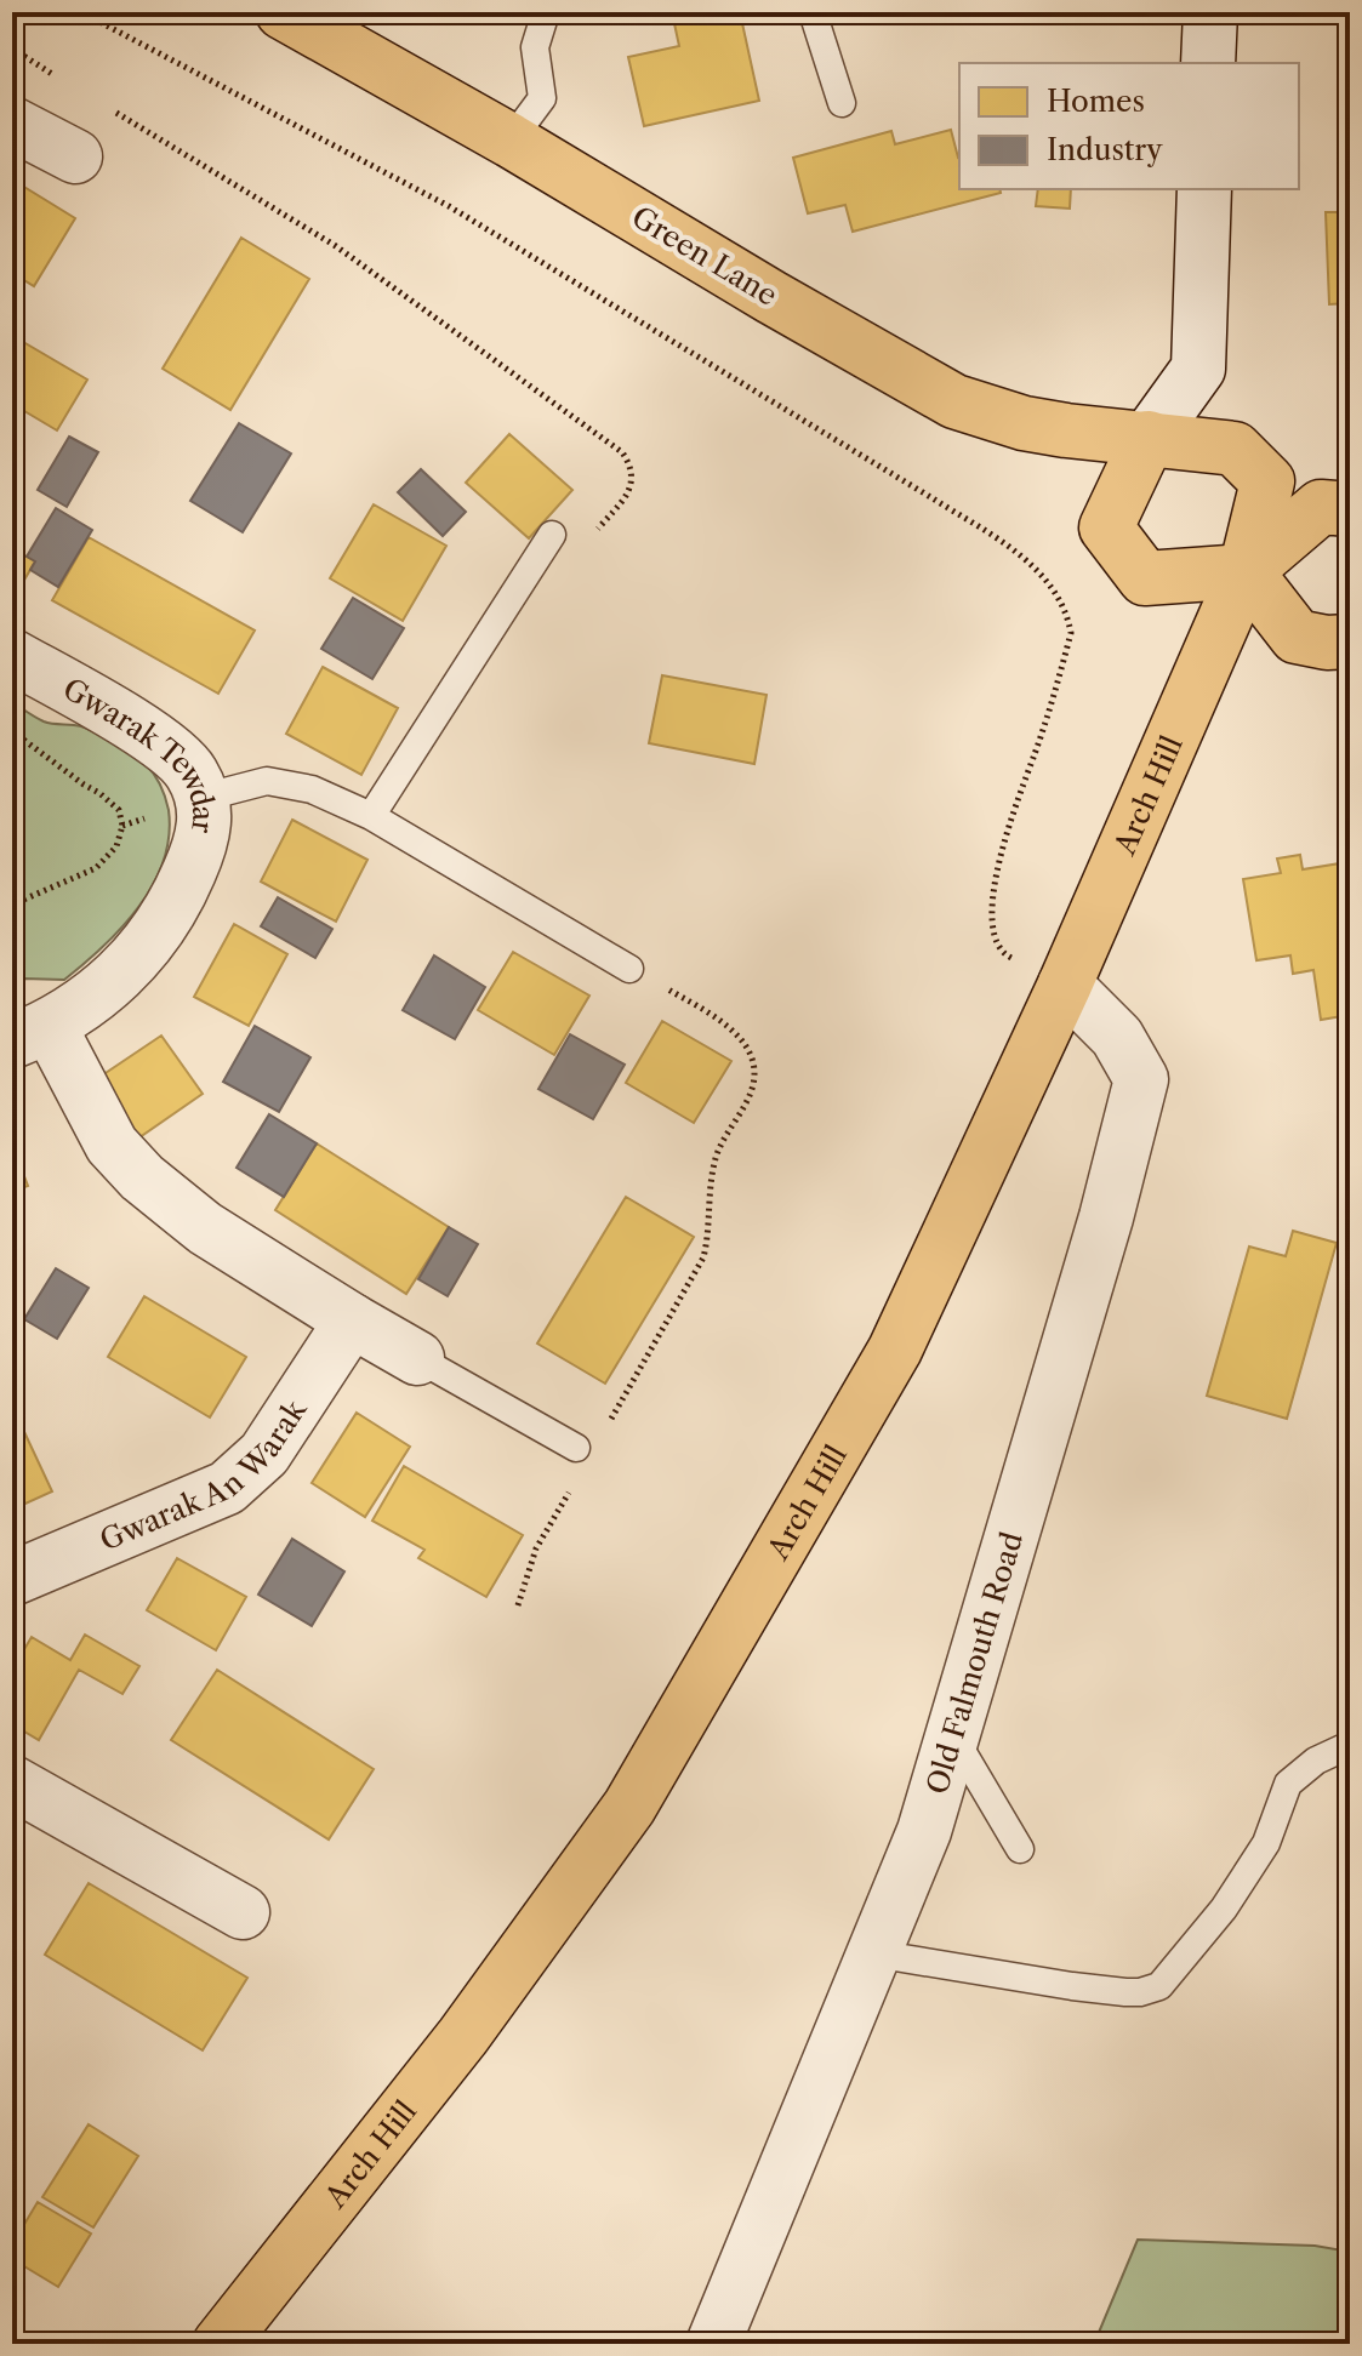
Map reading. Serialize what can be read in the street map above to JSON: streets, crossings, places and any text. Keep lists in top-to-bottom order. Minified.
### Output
{"streets":{"highway":["Green Lane","Arch Hill"],"street":["Gwarak Tewdar","Gwarak An Warak","Old Falmouth Road"]},"crossings":[["Green Lane","Arch Hill"],["Arch Hill","Old Falmouth Road"]],"legend":["Homes","Industry"]}
